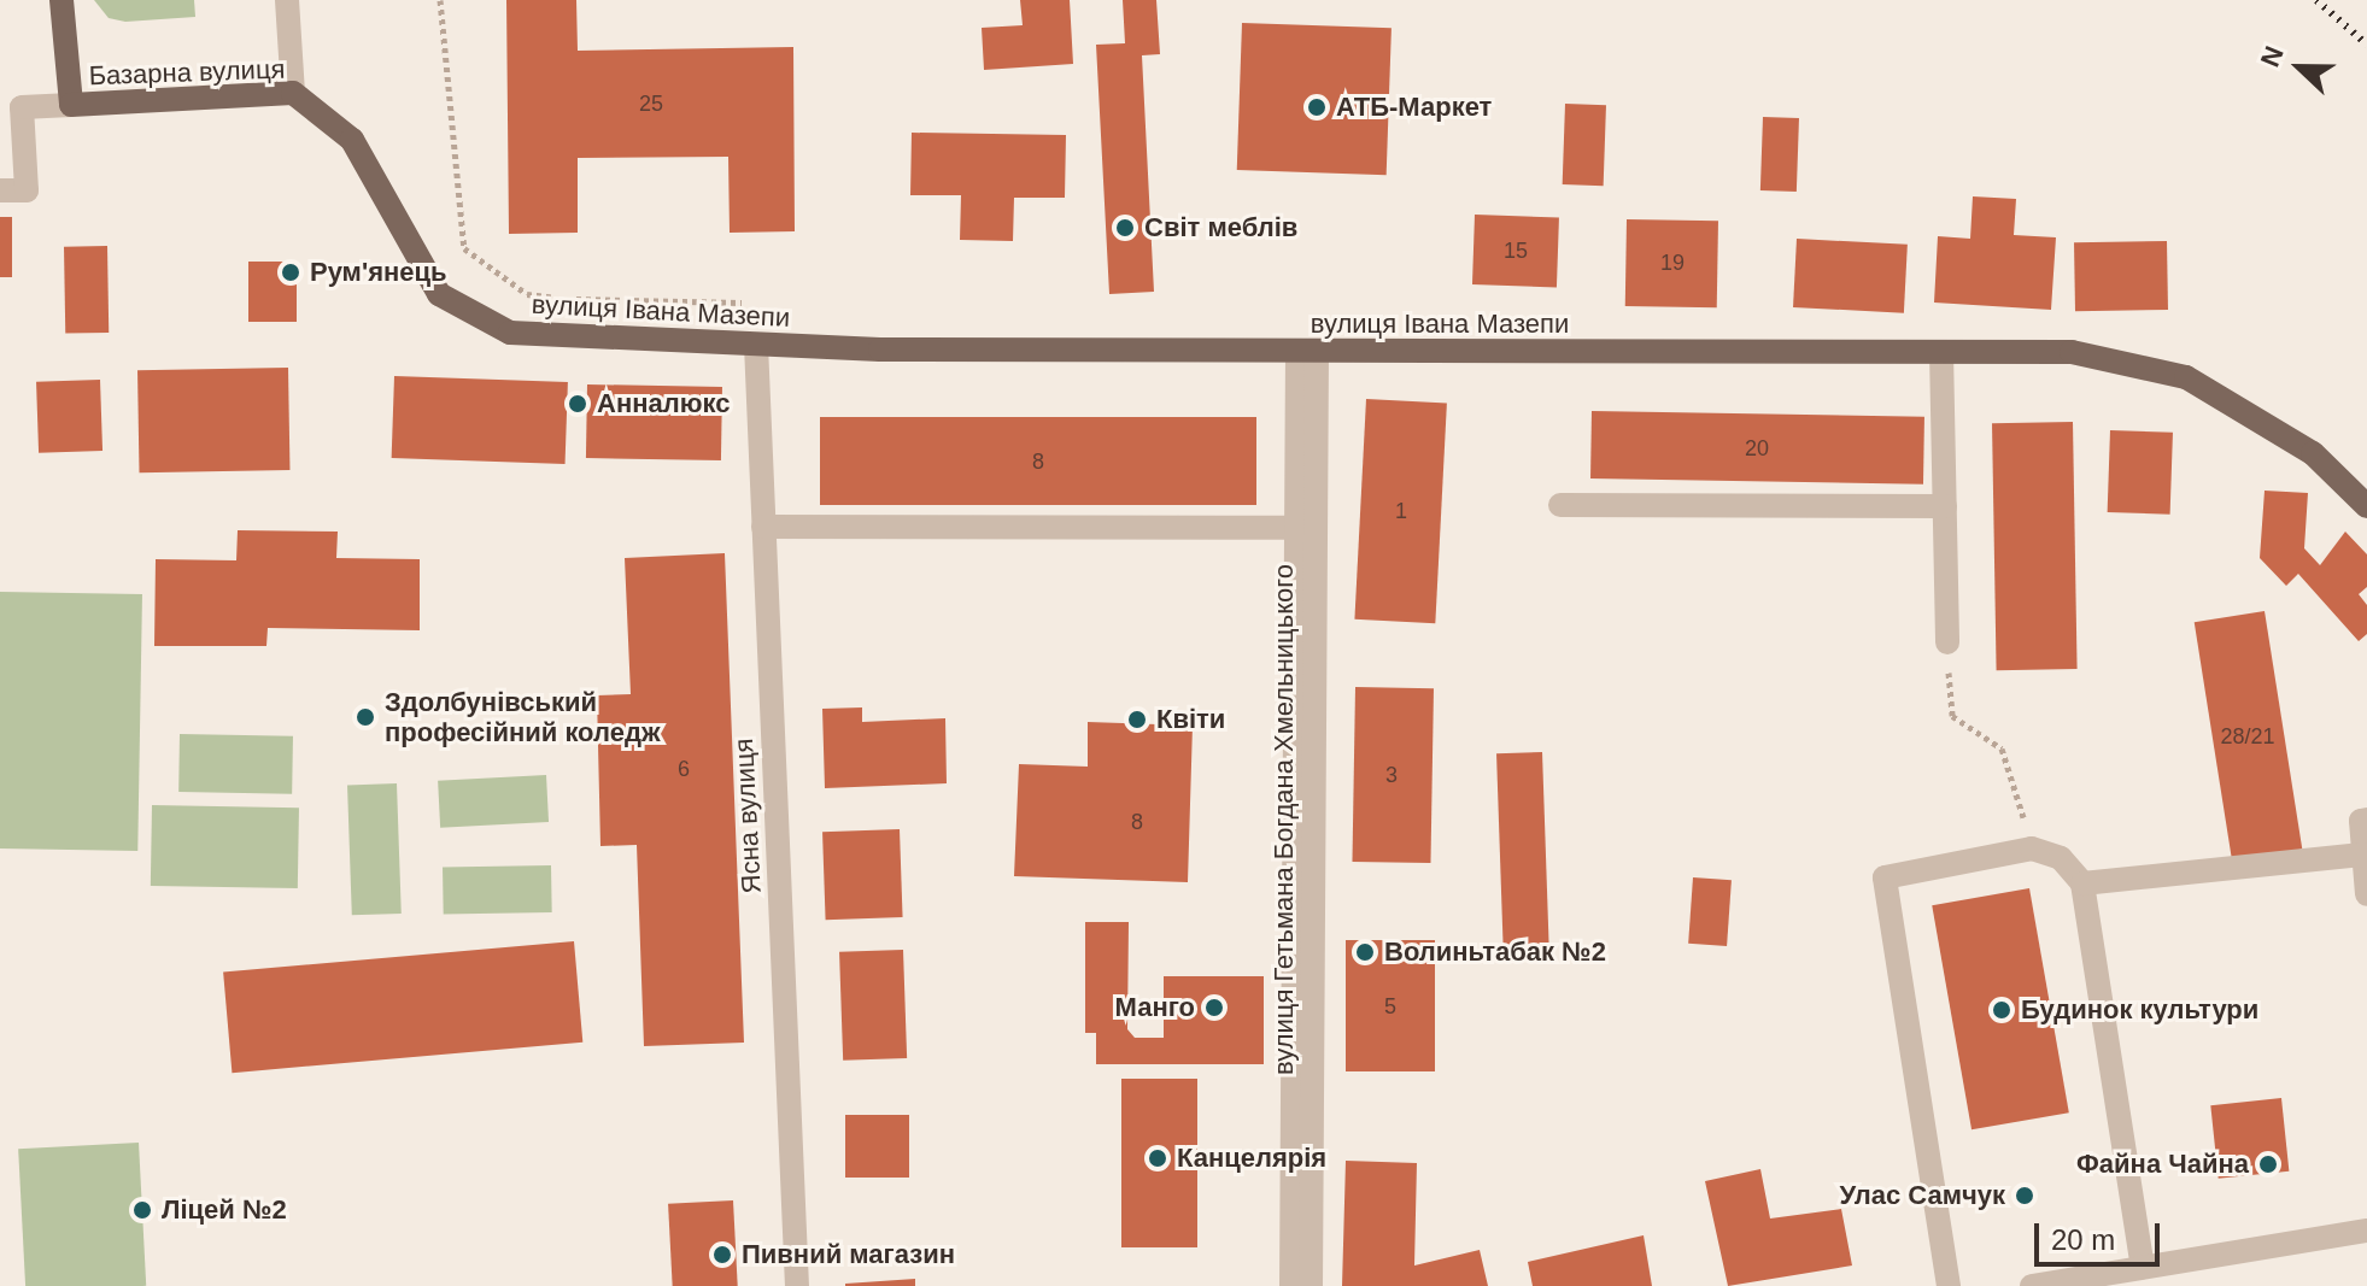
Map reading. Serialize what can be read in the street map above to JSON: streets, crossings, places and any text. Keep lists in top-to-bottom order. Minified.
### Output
{"streets":{"main road":["Базарна вулиця","вулиця Івана Мазепи"],"street":["Ясна вулиця","вулиця Гетьмана Богдана Хмельницького"]},"crossings":[["Базарна вулиця","вулиця Івана Мазепи"],["вулиця Івана Мазепи","Ясна вулиця"],["вулиця Івана Мазепи","вулиця Гетьмана Богдана Хмельницького"]],"places":["АТБ-Маркет","Світ меблів","Рум'янець","Анналюкс","Здолбунівський професійний коледж","Квіти","Волиньтабак №2","Манго","Будинок культури","Канцелярiя","Файна Чайна","Улас Самчук","Ліцей №2","Пивний магазин"],"house_numbers":["25","15","19","20","8","1","28/21","6","3","8","5"],"scale_bar":"20 m","north":"left"}
